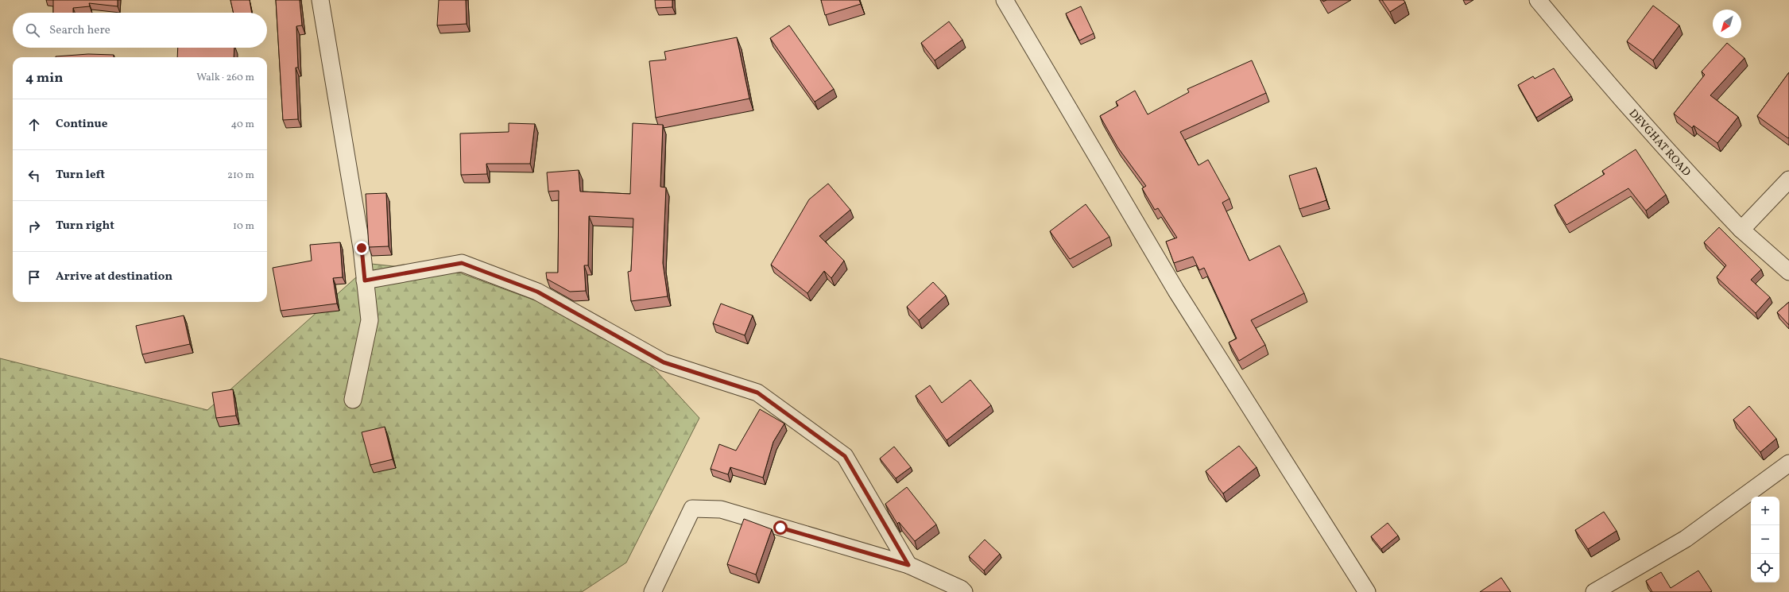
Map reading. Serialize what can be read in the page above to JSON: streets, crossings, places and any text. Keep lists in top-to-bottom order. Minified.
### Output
{"streets":{"street":["DEVGHAT ROAD"]},"north":"bottom left","page":{"search":"Search here","heading":["4 min","Walk · 260 m"],"list":[["Continue","40 m"],["Turn left","210 m"],["Turn right","10 m"],"Arrive at destination"],"map_buttons":["+","−"]}}
